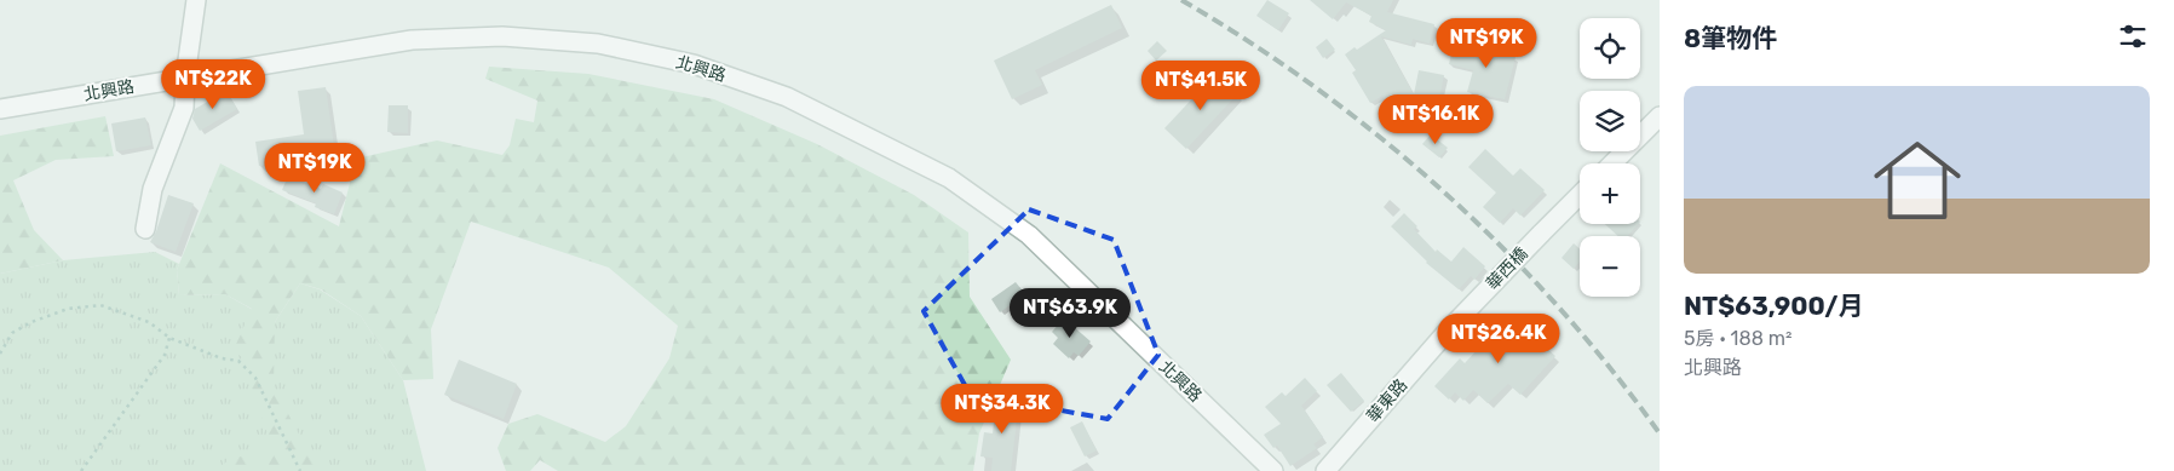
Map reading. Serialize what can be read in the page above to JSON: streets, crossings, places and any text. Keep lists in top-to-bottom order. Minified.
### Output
{"streets":{"street":["北興路","華西橋","華東路"]},"crossings":[["華西橋","華東路"]],"page":{"heading":"8筆物件","map_buttons":["+","−"],"price":["NT$19K","NT$22K","NT$41.5K","NT$16.1K","NT$19K","NT$63.9K","NT$26.4K","NT$34.3K"],"list":[{"name":"NT$63,900/月","note":"5房 · 188 m² · 北興路"}]}}
